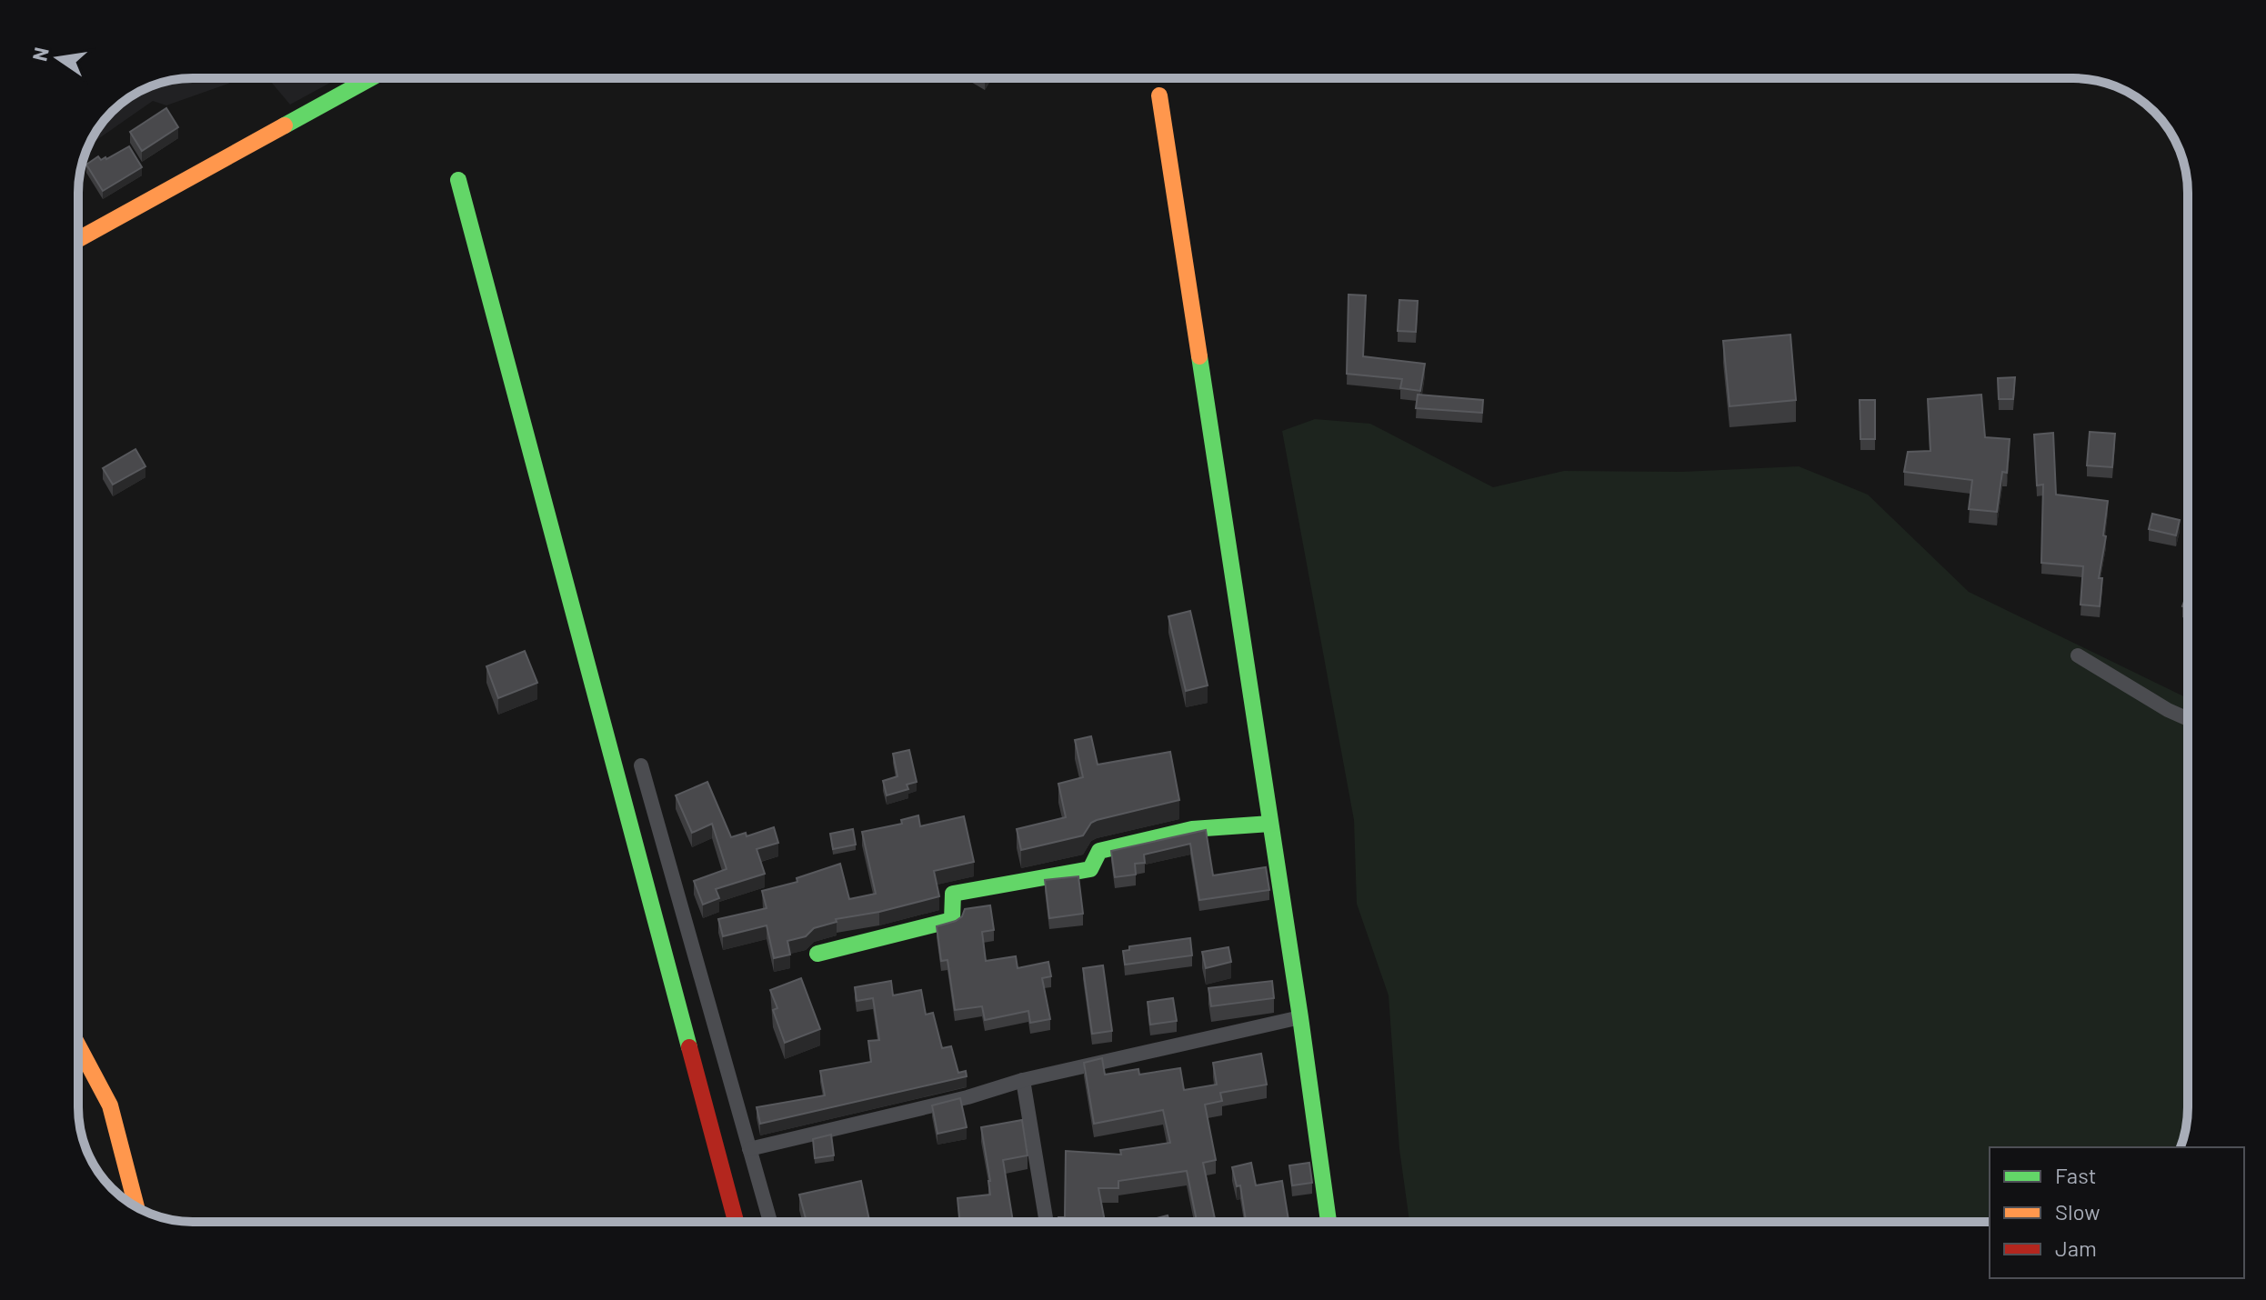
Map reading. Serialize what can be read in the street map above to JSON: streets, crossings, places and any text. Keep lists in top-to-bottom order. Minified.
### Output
{"legend":["Fast","Slow","Jam"],"north":"left"}
